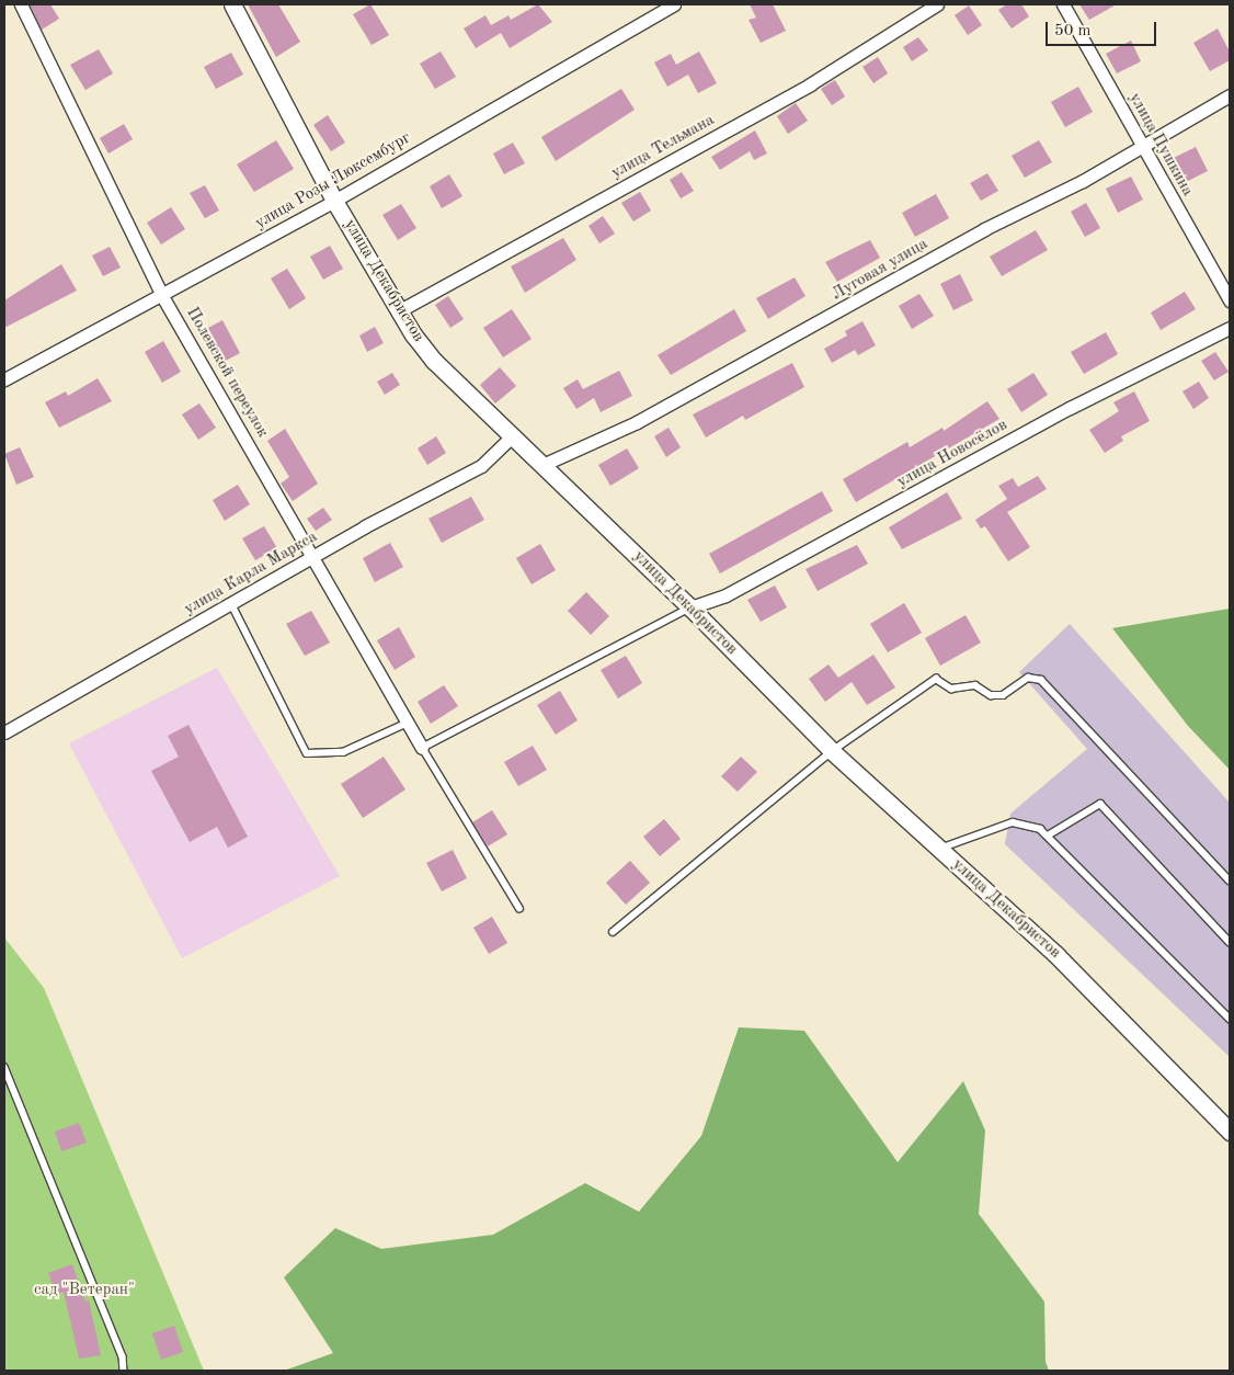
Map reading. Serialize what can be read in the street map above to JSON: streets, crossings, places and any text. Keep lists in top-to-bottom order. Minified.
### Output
{"streets":{"street":["улица Пушкина","улица Тельмана","улица Розы Люксембург","Луговая улица","улица Декабристов","Полевской переулок","улица Новосёлов","улица Карла Маркса"]},"crossings":[["улица Пушкина","Луговая улица"],["улица Тельмана","улица Декабристов"],["улица Розы Люксембург","улица Декабристов"],["улица Розы Люксембург","Полевской переулок"],["Луговая улица","улица Декабристов"],["улица Декабристов","улица Новосёлов"],["улица Декабристов","улица Карла Маркса"],["Полевской переулок","улица Карла Маркса"]],"parks":["сад \"Ветеран\""],"scale_bar":"50 m"}
